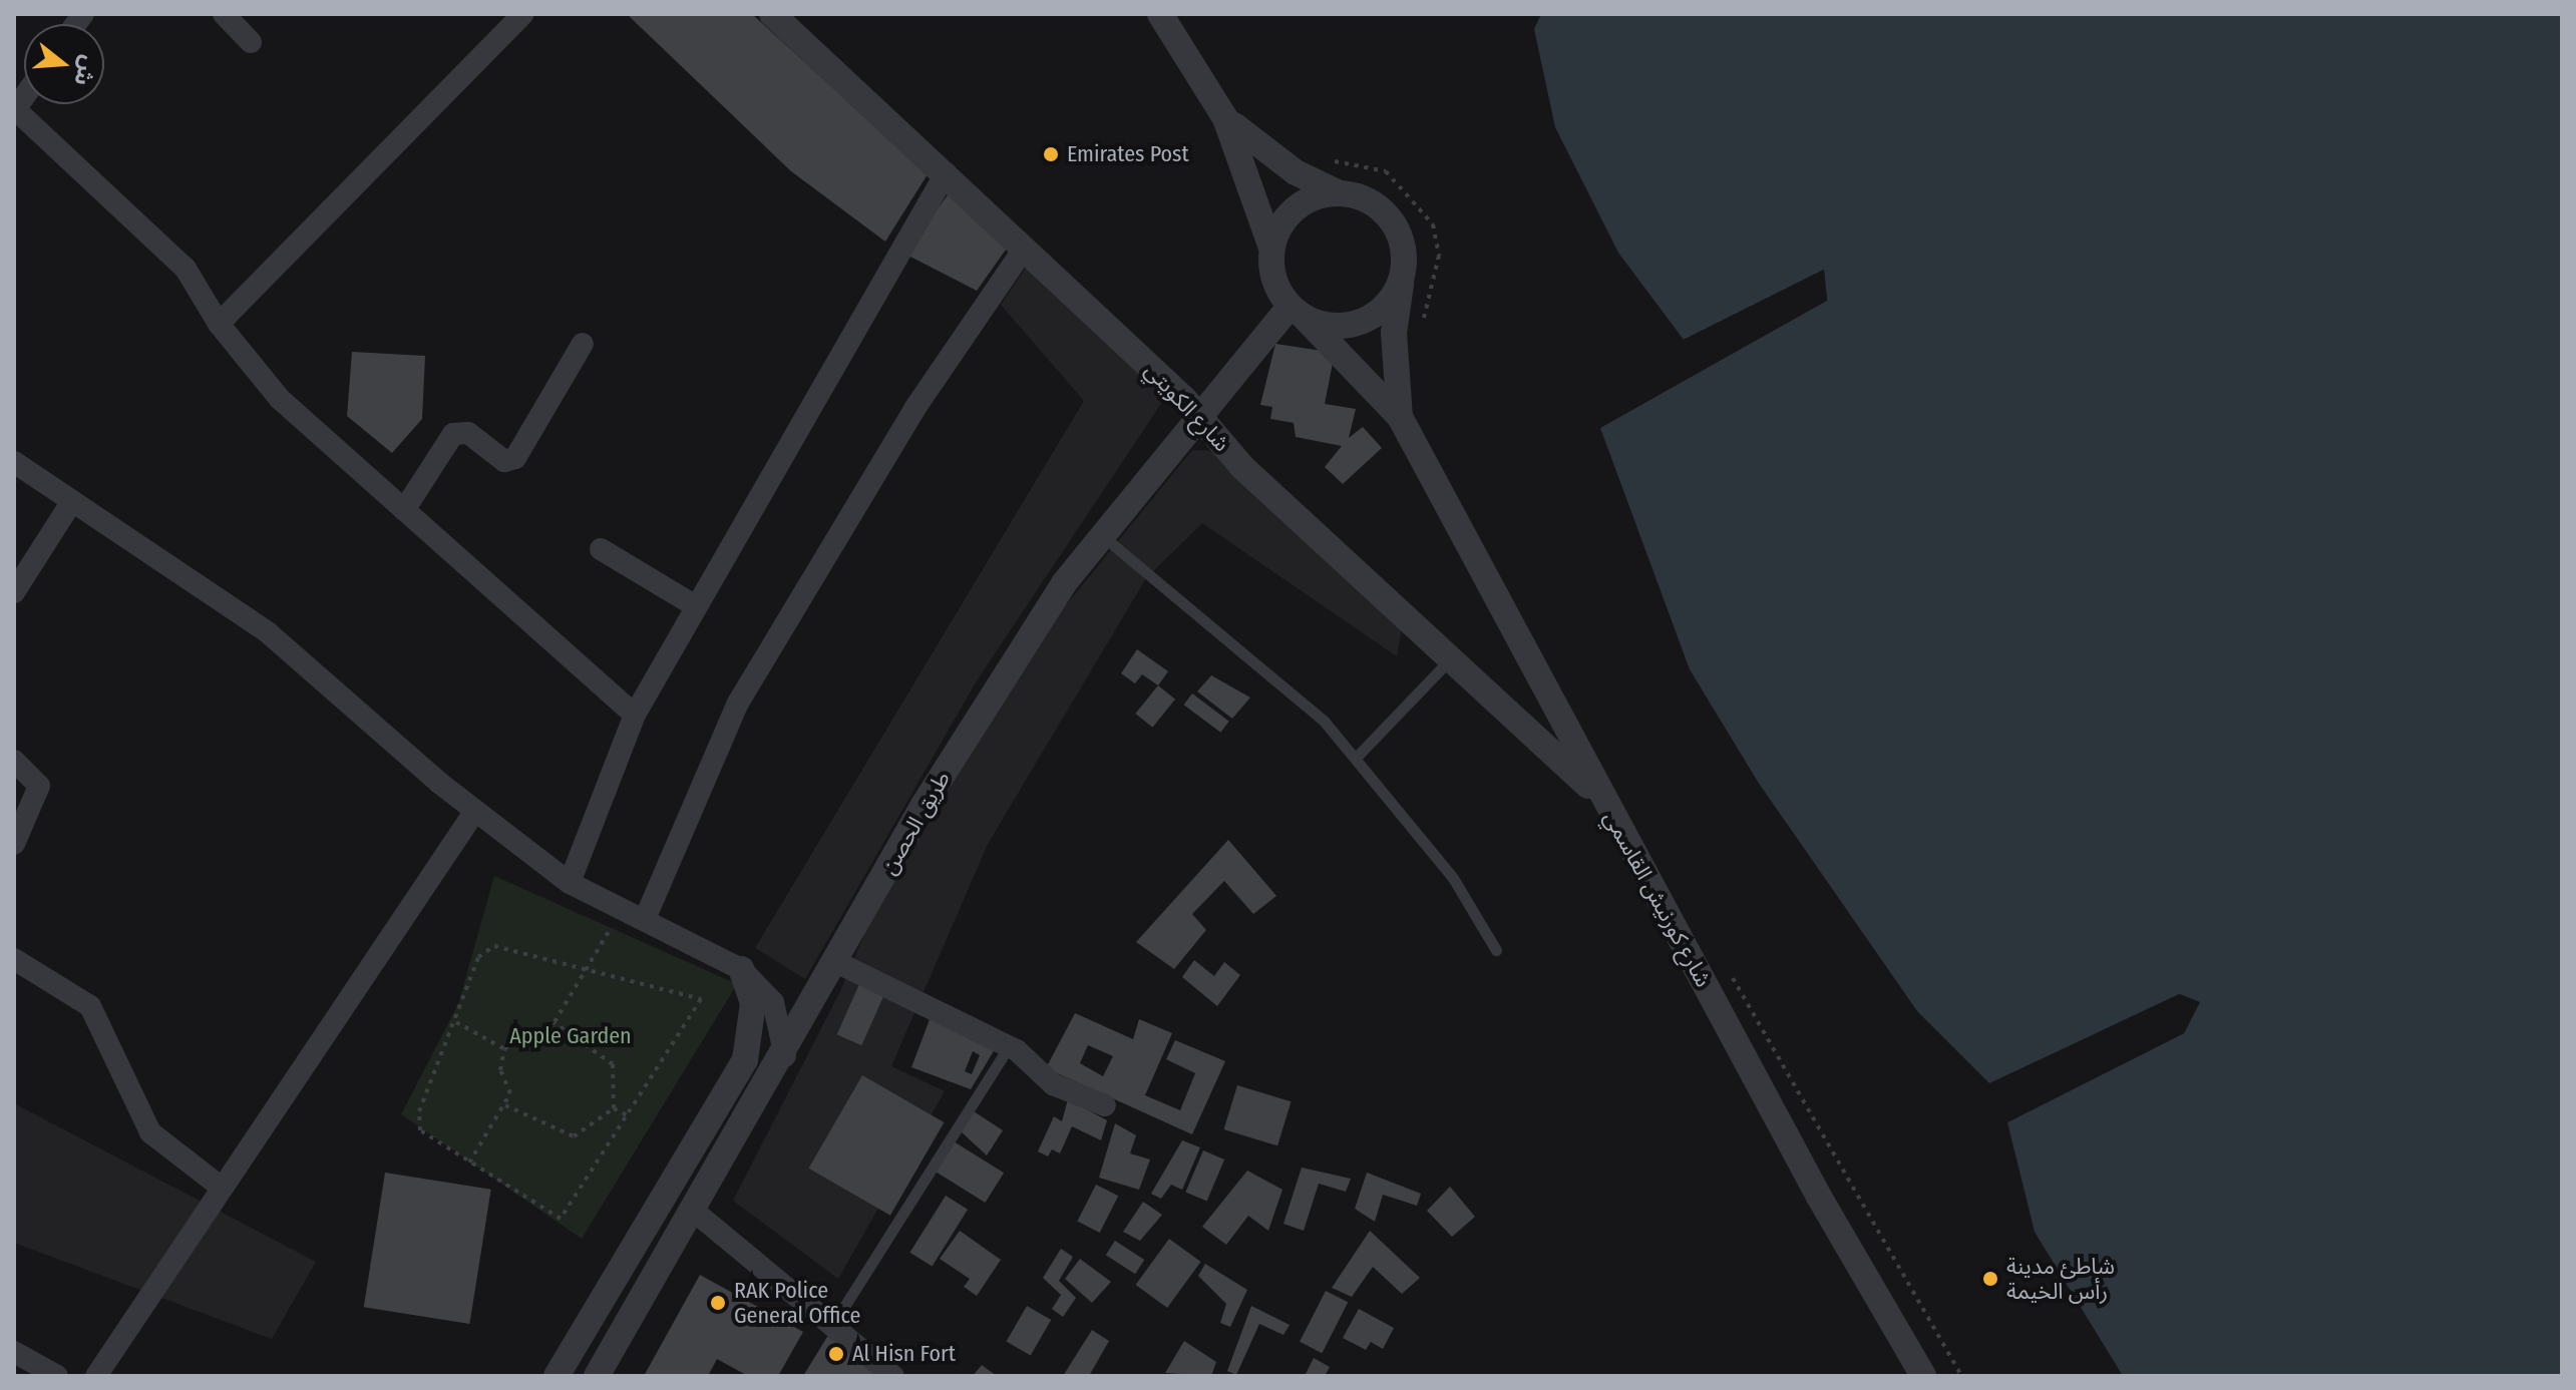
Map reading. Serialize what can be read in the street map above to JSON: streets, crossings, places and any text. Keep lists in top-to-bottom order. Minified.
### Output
{"streets":{"street":["شارع الكويتي","طريق الحصن","شارع كورنيش القاسمي"]},"crossings":[["شارع الكويتي","طريق الحصن"],["شارع الكويتي","شارع كورنيش القاسمي"],["طريق الحصن","شارع كورنيش القاسمي"]],"parks":["Apple Garden"],"places":["Emirates Post","شاطئ مدينة رأس الخيمة","RAK Police General Office","Al Hisn Fort"],"north":"right"}
